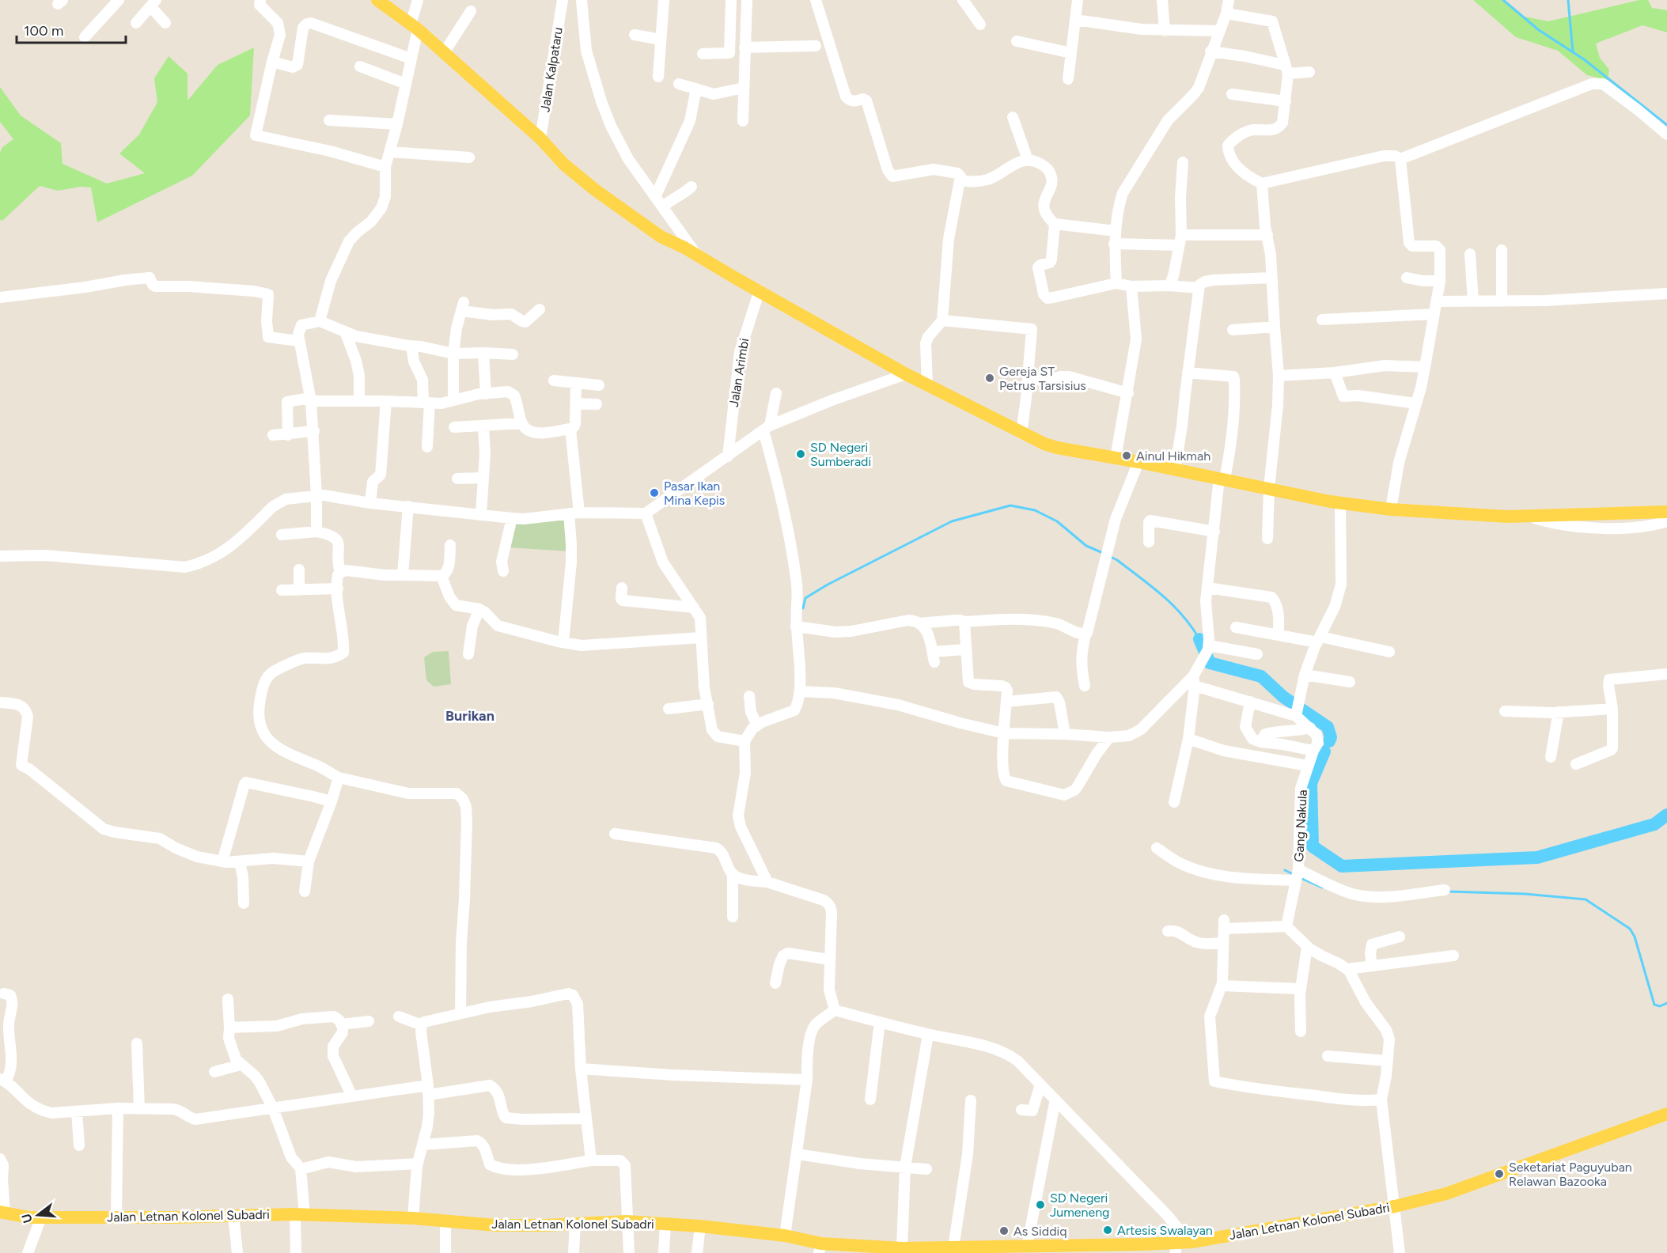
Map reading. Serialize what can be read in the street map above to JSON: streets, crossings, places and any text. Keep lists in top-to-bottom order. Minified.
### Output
{"streets":{"main road":["Jalan Letnan Kolonel Subadri"],"street":["Jalan Kalpataru","Jalan Arimbi","Gang Nakula"]},"districts":["Burikan"],"places":["Gereja ST Petrus Tarsisius","SD Negeri Sumberadi","Ainul Hikmah","Pasar Ikan Mina Kepis","Seketariat Paguyuban Relawan Bazooka","SD Negeri Jumeneng","Artesis Swalayan","As Siddiq"],"scale_bar":"100 m","north":"left"}
